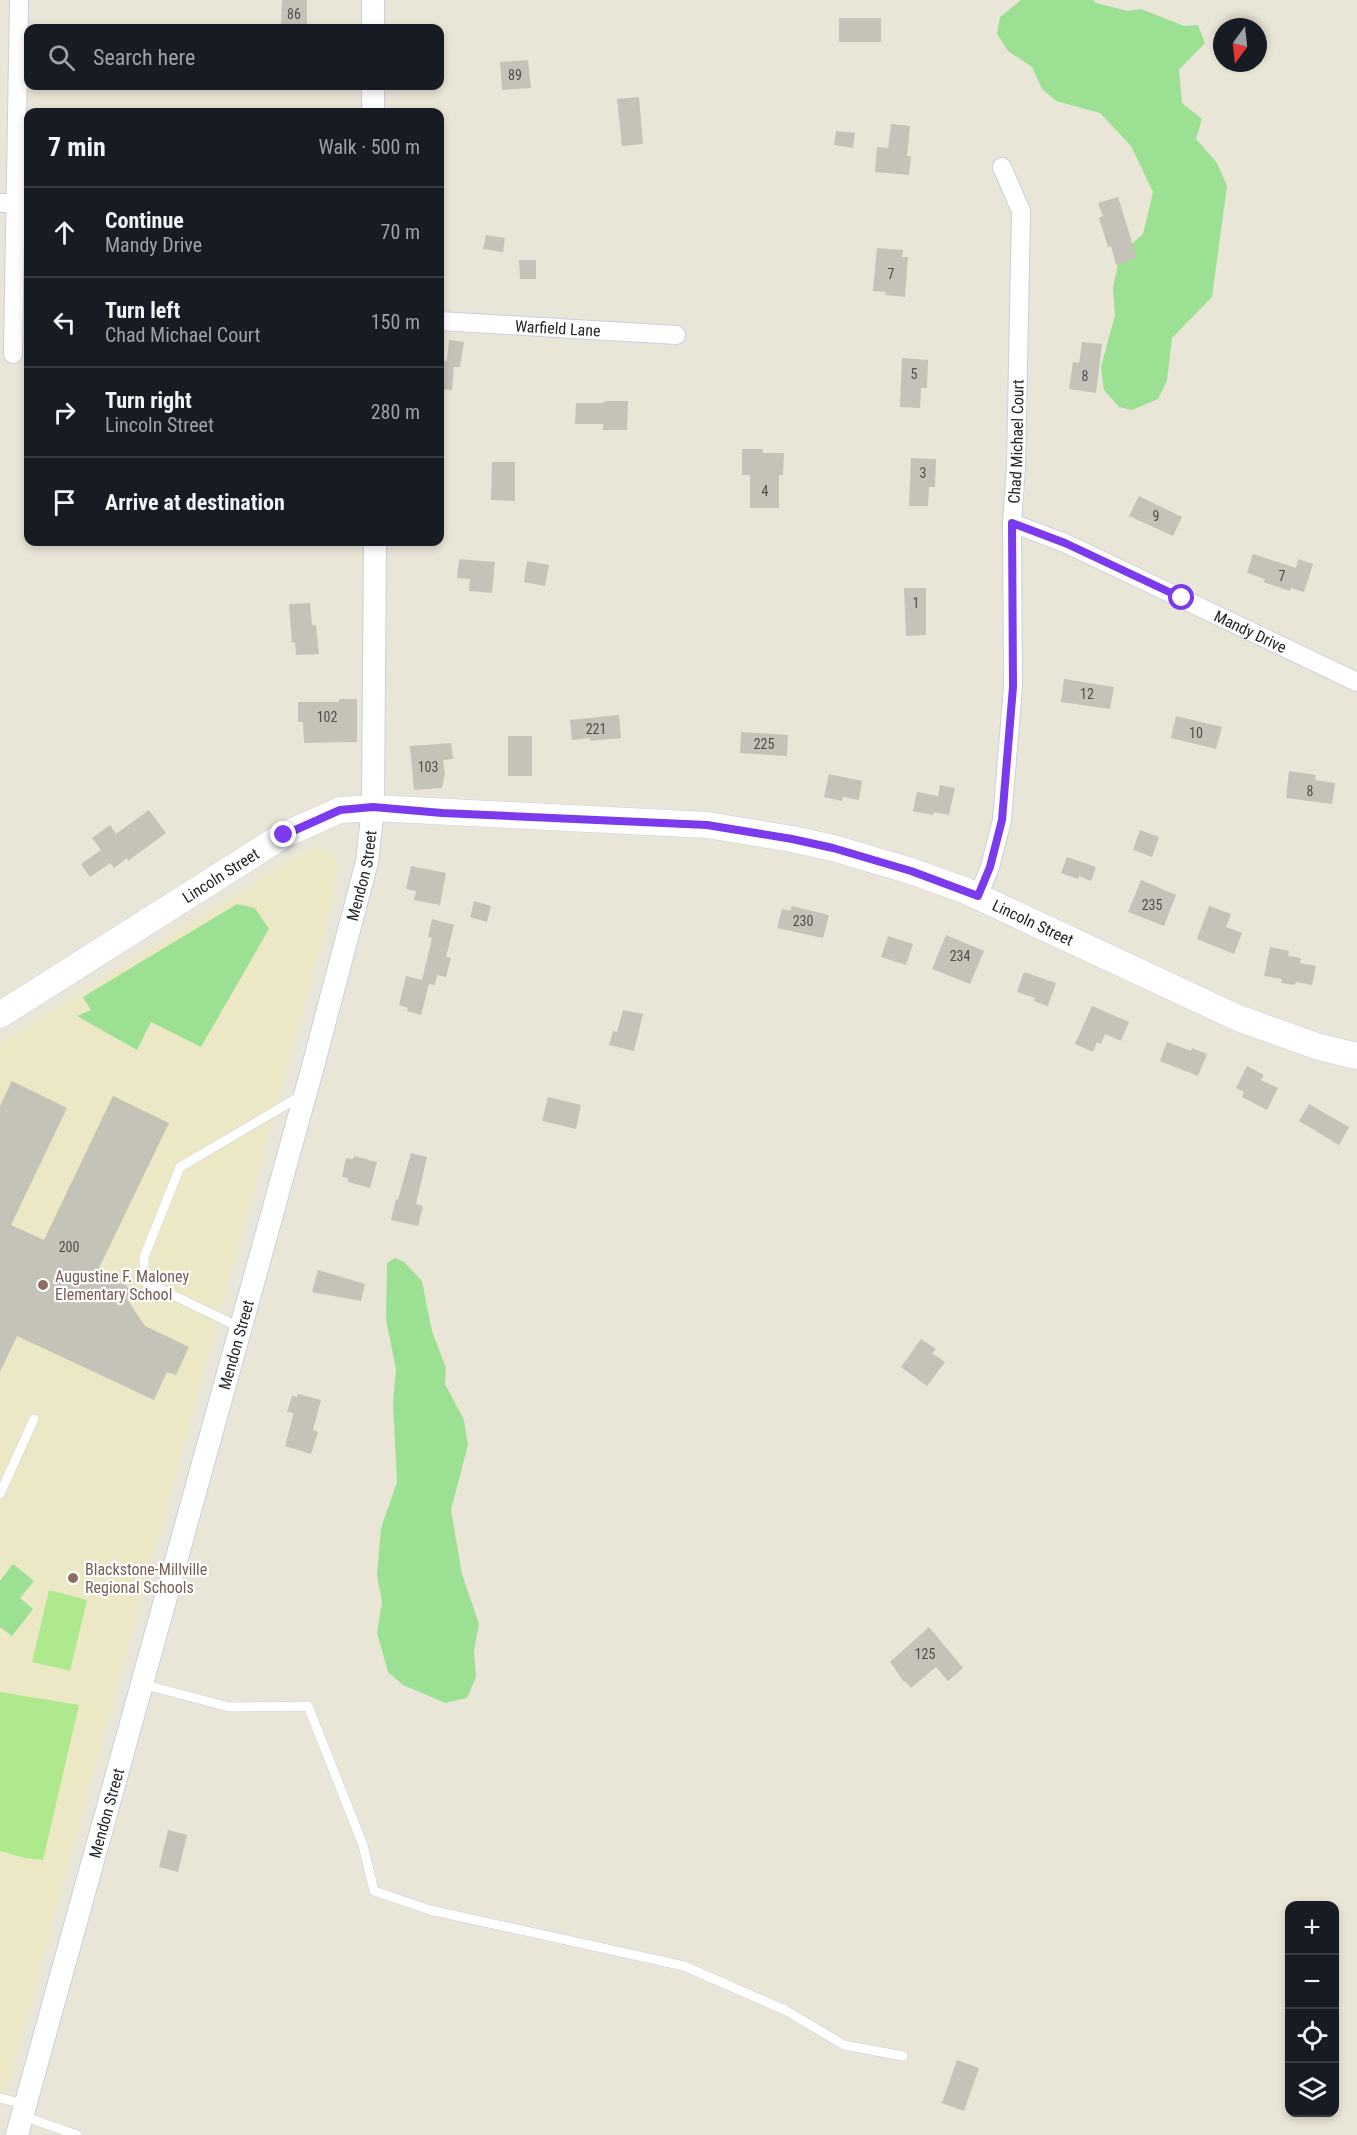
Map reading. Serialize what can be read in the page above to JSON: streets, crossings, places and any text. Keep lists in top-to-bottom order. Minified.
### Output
{"streets":{"main road":["Lincoln Street"],"street":["Warfield Lane","Chad Michael Court","Mandy Drive","Mendon Street"]},"crossings":[["Chad Michael Court","Mandy Drive"],["Chad Michael Court","Lincoln Street"],["Lincoln Street","Mendon Street"]],"places":["Augustine F. Maloney Elementary School","Blackstone-Millville Regional Schools"],"house_numbers":["86","89","7","5","8","3","4","9","7","1","12","102","221","10","225","103","8","235","230","234","200","125"],"north":"bottom","page":{"search":"Search here","heading":["7 min","Walk · 500 m"],"list":[["Continue","Mandy Drive","70 m"],["Turn left","Chad Michael Court","150 m"],["Turn right","Lincoln Street","280 m"],"Arrive at destination"],"map_buttons":["+","−"]}}
